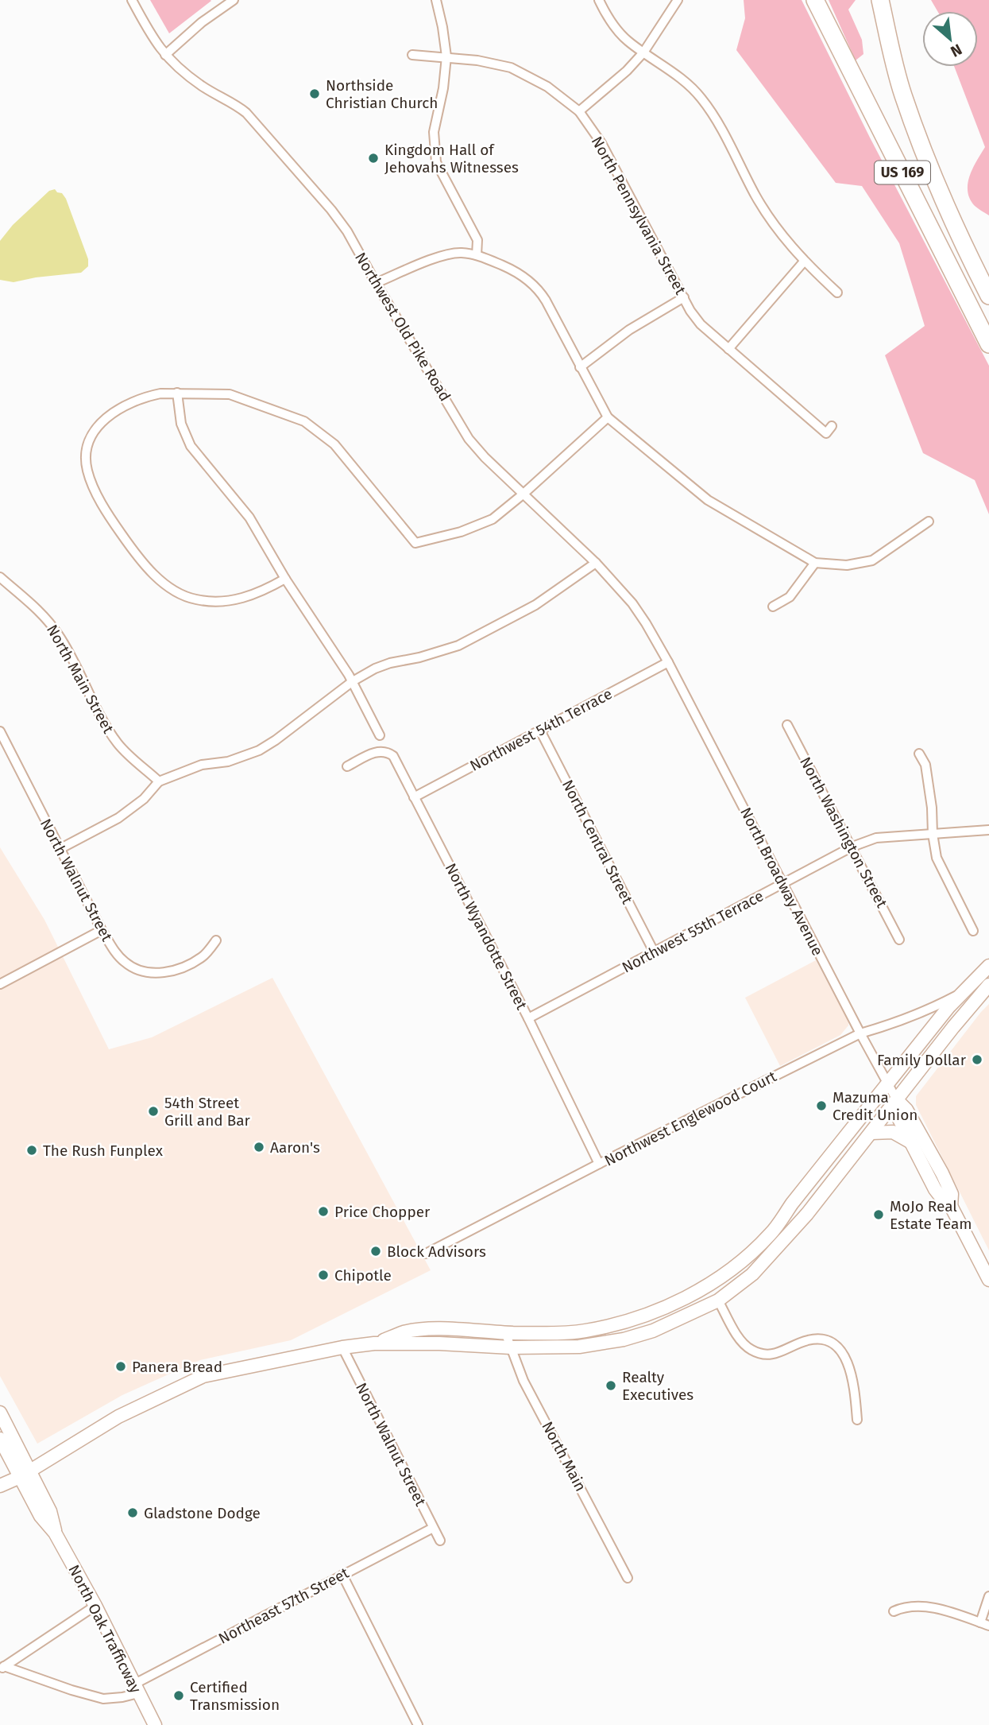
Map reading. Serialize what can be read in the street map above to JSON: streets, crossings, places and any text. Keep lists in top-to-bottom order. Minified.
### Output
{"streets":{"highway":["US 169"],"main road":["North Broadway Avenue","North Oak Trafficway"],"street":["North Pennsylvania Street","Northwest Old Pike Road","North Main Street","Northwest 54th Terrace","North Washington Street","North Central Street","North Walnut Street","Northwest 55th Terrace","North Wyandotte Street","Northwest Englewood Court","North Main","Northeast 57th Street"]},"crossings":[["Northwest Old Pike Road","Northwest 54th Terrace"],["Northwest Old Pike Road","North Broadway Avenue"],["Northwest 54th Terrace","North Central Street"],["Northwest 54th Terrace","North Broadway Avenue"],["Northwest 54th Terrace","North Wyandotte Street"],["North Washington Street","Northwest 55th Terrace"],["North Central Street","Northwest 55th Terrace"],["North Walnut Street","Northeast 57th Street"],["North Broadway Avenue","Northwest 55th Terrace"],["North Broadway Avenue","Northwest Englewood Court"],["Northwest 55th Terrace","North Wyandotte Street"],["North Wyandotte Street","Northwest Englewood Court"],["Northeast 57th Street","North Oak Trafficway"]],"places":["Northside Christian Church","Kingdom Hall of Jehovahs Witnesses","Family Dollar","Mazuma Credit Union","54th Street Grill and Bar","Aaron's","The Rush Funplex","Price Chopper","MoJo Real Estate Team","Block Advisors","Chipotle","Panera Bread","Realty Executives","Gladstone Dodge","Certified Transmission"],"north":"bottom right"}
